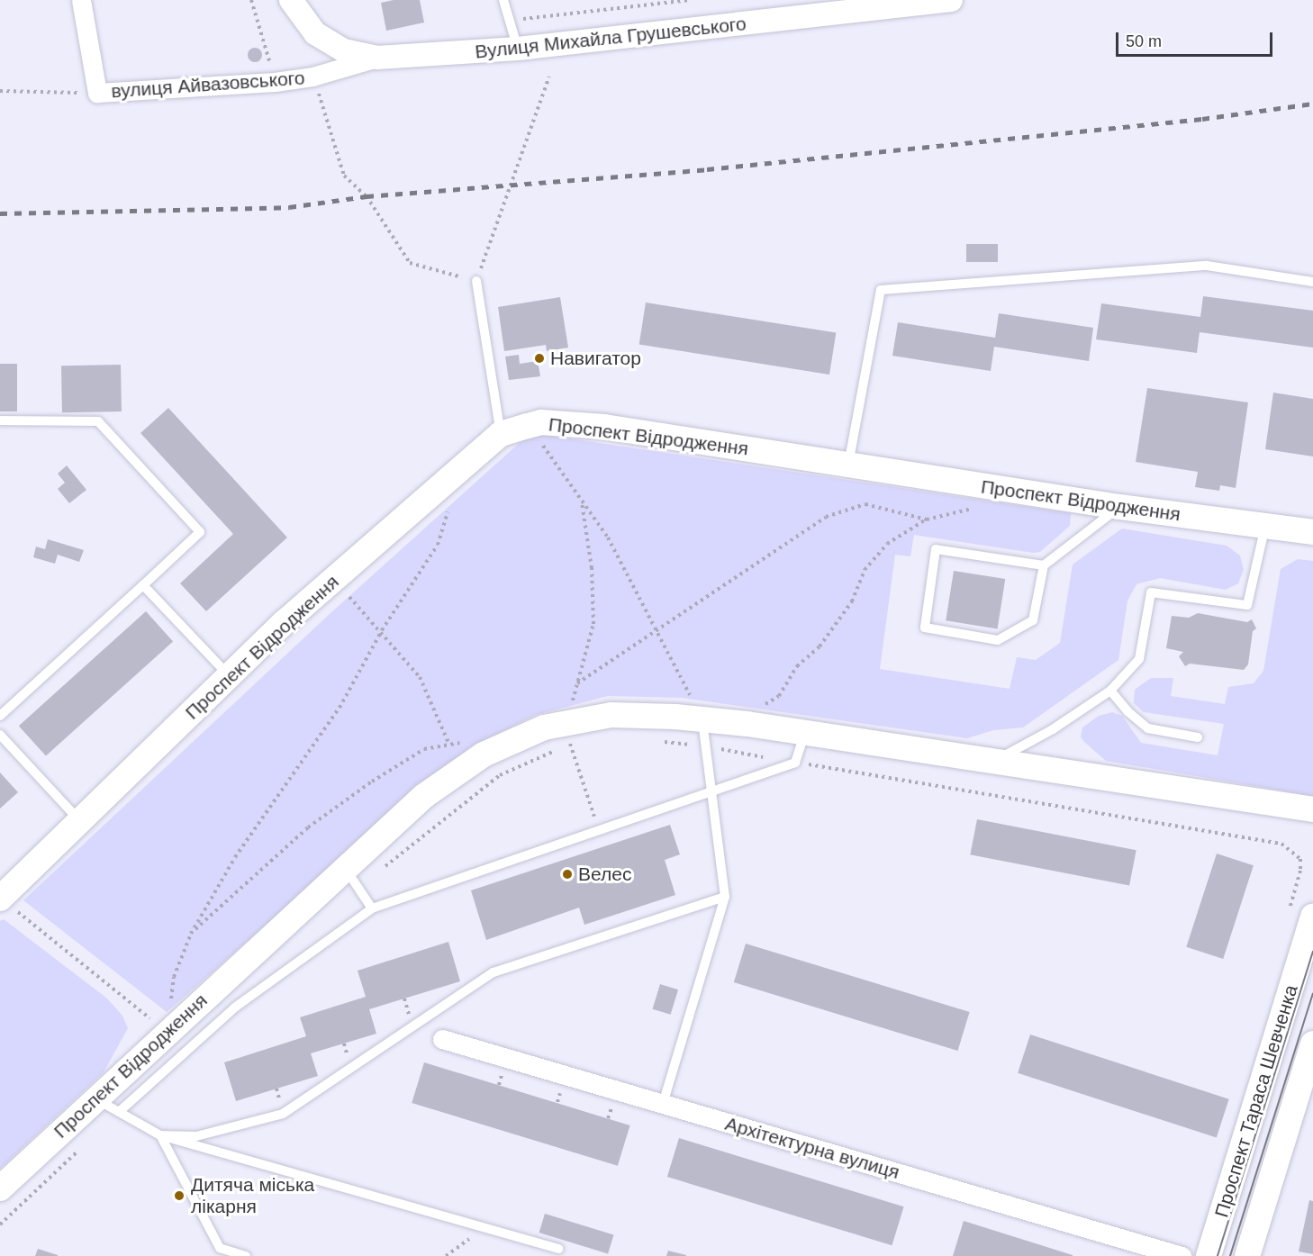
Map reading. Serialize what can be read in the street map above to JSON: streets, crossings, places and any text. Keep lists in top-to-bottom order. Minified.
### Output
{"streets":{"main road":["Проспект Відродження","Проспект Тараса Шевченка"],"street":["Вулиця Михайла Грушевського","вулиця Айвазовського","Архітектурна вулиця"]},"crossings":[["Вулиця Михайла Грушевського","вулиця Айвазовського"]],"places":["Навигатор","Велес","Дитяча міська лікарня"],"scale_bar":"50 m"}
